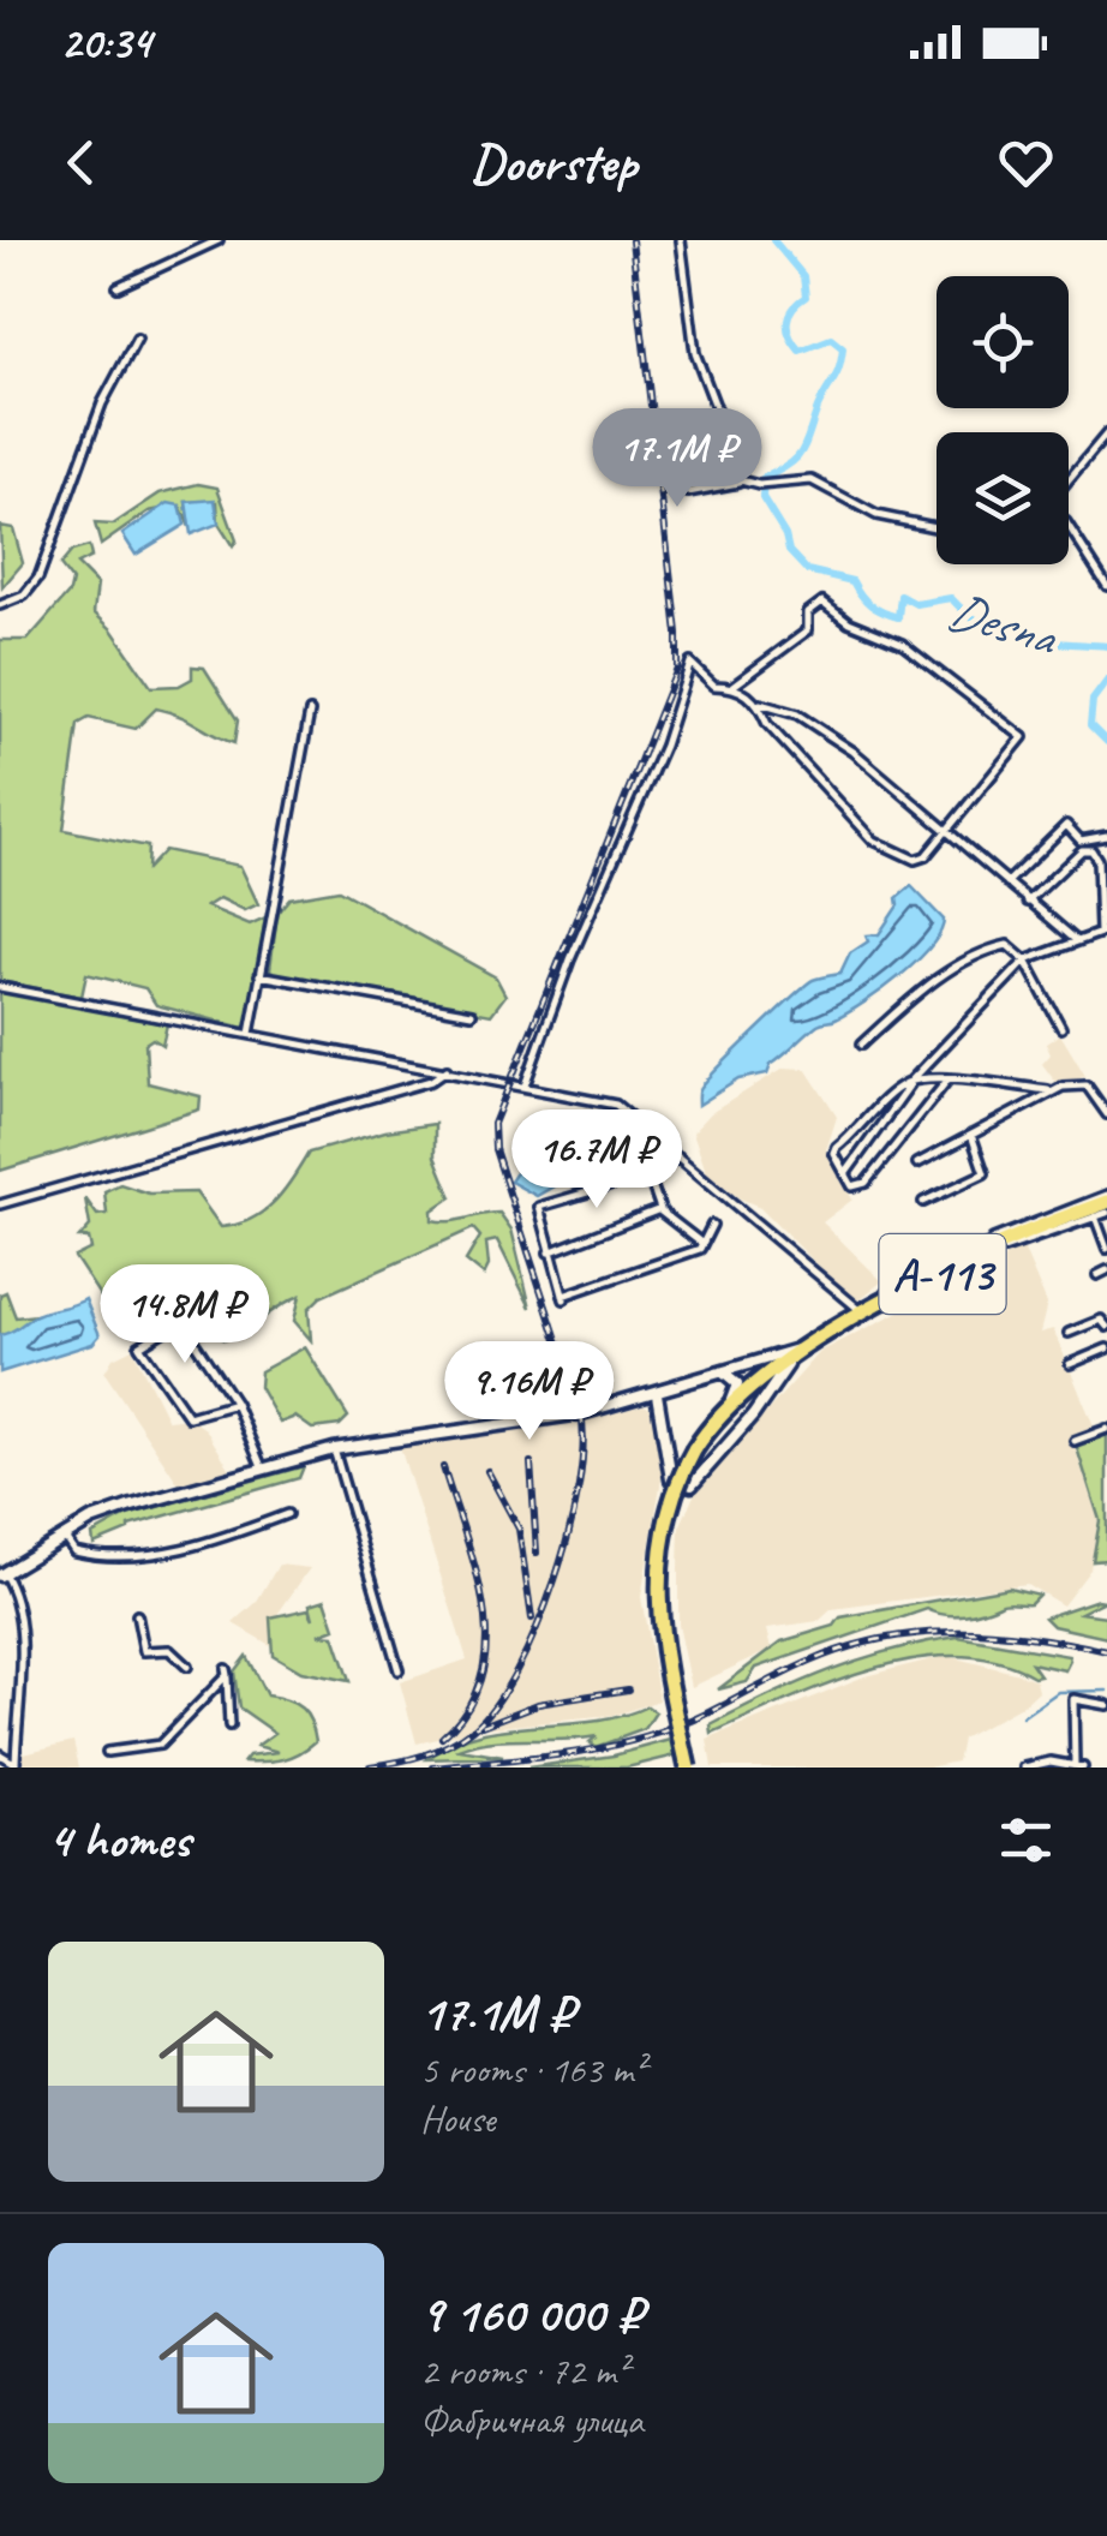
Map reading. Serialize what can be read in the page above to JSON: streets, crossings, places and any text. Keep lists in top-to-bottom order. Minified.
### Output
{"streets":{"highway":["А-113"]},"water":["Desna"],"page":{"status":"20:34","header":"Doorstep","price":["17.1M ₽","16.7M ₽","14.8M ₽","9.16M ₽"],"heading":"4 homes","list":[{"name":"17.1M ₽","note":"5 rooms · 163 m² · House"},{"name":"9 160 000 ₽","note":"2 rooms · 72 m² · Фабричная улица"}]}}
